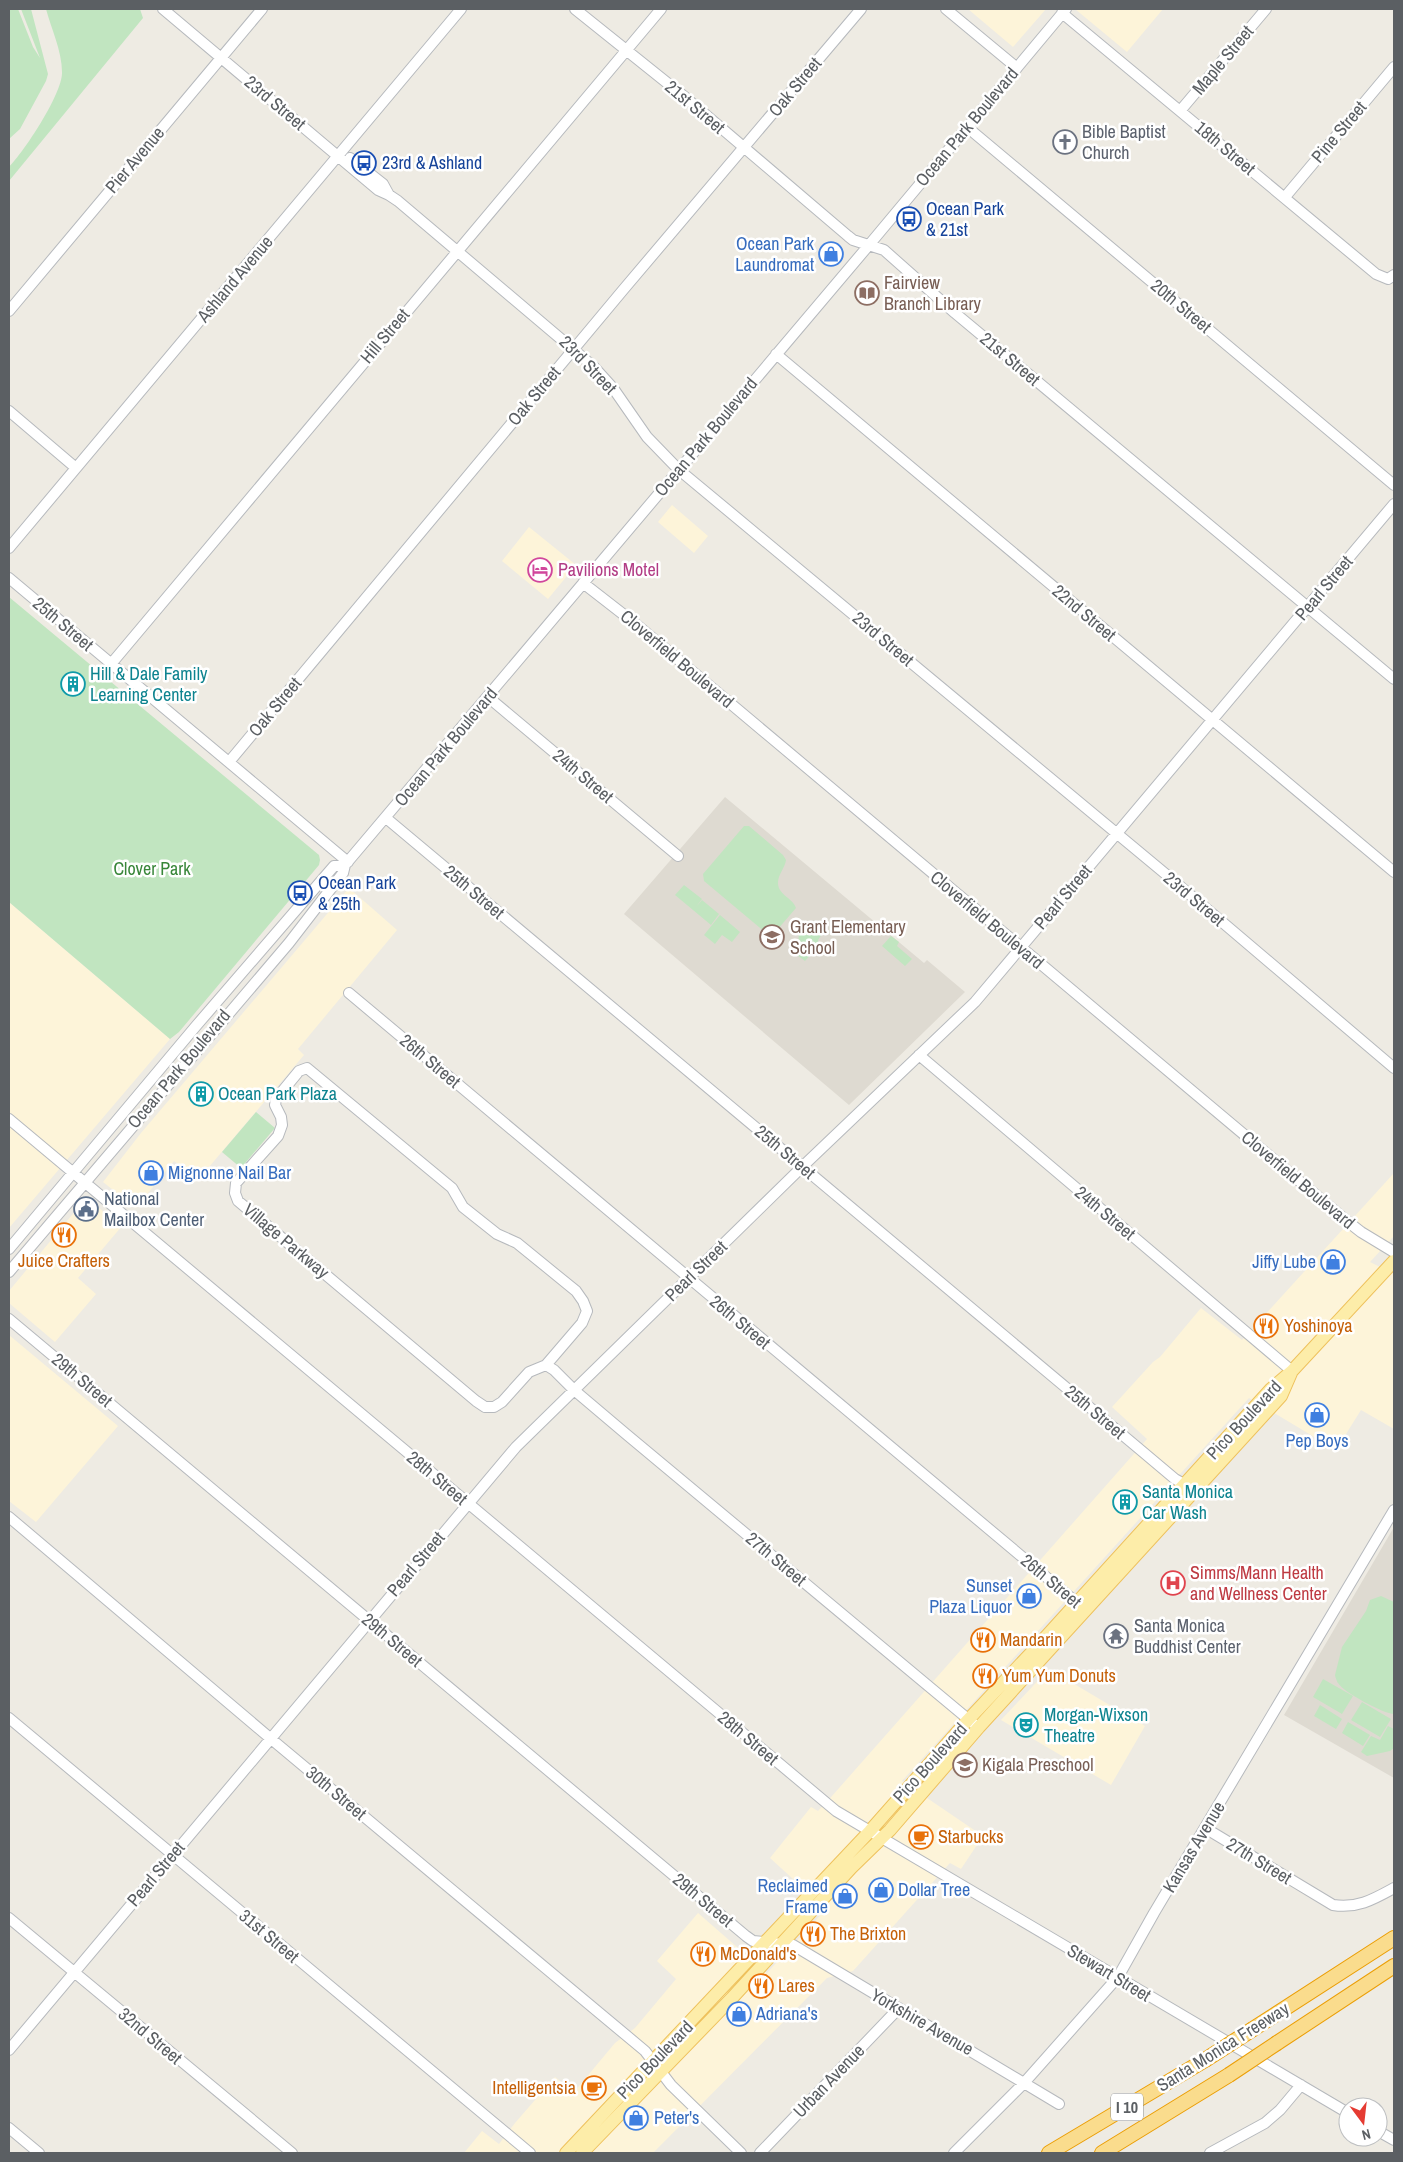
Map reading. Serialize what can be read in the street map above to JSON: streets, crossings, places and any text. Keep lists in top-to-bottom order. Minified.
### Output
{"streets":{"highway":["Santa Monica Freeway","I 10"],"main road":["Pico Boulevard"],"street":["Maple Street","Oak Street","23rd Street","21st Street","Ocean Park Boulevard","Pine Street","18th Street","Pier Avenue","Ashland Avenue","20th Street","Hill Street","Pearl Street","22nd Street","25th Street","Cloverfield Boulevard","24th Street","26th Street","Village Parkway","29th Street","28th Street","27th Street","30th Street","Kansas Avenue","31st Street","Stewart Street","Yorkshire Avenue","32nd Street","Urban Avenue"]},"crossings":[["Maple Street","18th Street"],["Oak Street","23rd Street"],["Oak Street","21st Street"],["Oak Street","25th Street"],["23rd Street","Ocean Park Boulevard"],["23rd Street","Pier Avenue"],["23rd Street","Ashland Avenue"],["23rd Street","Hill Street"],["23rd Street","Pearl Street"],["21st Street","Ocean Park Boulevard"],["21st Street","Hill Street"],["21st Street","Pearl Street"],["Ocean Park Boulevard","18th Street"],["Ocean Park Boulevard","20th Street"],["Ocean Park Boulevard","22nd Street"],["Ocean Park Boulevard","25th Street"],["Ocean Park Boulevard","Cloverfield Boulevard"],["Ocean Park Boulevard","24th Street"],["Ocean Park Boulevard","28th Street"],["Pine Street","18th Street"],["Hill Street","25th Street"],["Pearl Street","22nd Street"],["Pearl Street","25th Street"],["Pearl Street","Cloverfield Boulevard"],["Pearl Street","24th Street"],["Pearl Street","26th Street"],["Pearl Street","29th Street"],["Pearl Street","28th Street"],["Pearl Street","27th Street"],["Pearl Street","30th Street"],["Pearl Street","31st Street"],["Pearl Street","32nd Street"],["25th Street","Pico Boulevard"],["24th Street","Pico Boulevard"],["26th Street","Pico Boulevard"],["Village Parkway","27th Street"],["29th Street","Pico Boulevard"],["29th Street","Yorkshire Avenue"],["Pico Boulevard","28th Street"],["Pico Boulevard","27th Street"],["Pico Boulevard","30th Street"],["Pico Boulevard","Stewart Street"],["Pico Boulevard","Yorkshire Avenue"],["28th Street","Stewart Street"],["27th Street","Kansas Avenue"],["Kansas Avenue","Stewart Street"],["Kansas Avenue","Yorkshire Avenue"],["Yorkshire Avenue","Urban Avenue"]],"parks":["Clover Park"],"places":{"church":["Bible Baptist Church"],"bus stop":["23rd & Ashland","Ocean Park & 21st","Ocean Park & 25th"],"shop":["Ocean Park Laundromat","Mignonne Nail Bar","Jiffy Lube","Pep Boys","Sunset Plaza Liquor","Dollar Tree","Reclaimed Frame","Adriana's","Peter's"],"library":["Fairview Branch Library"],"hotel":["Pavilions Motel"],"building":["Hill & Dale Family Learning Center","Ocean Park Plaza","Santa Monica Car Wash"],"school or university":["Grant Elementary School","Kigala Preschool"],"public building":["National Mailbox Center"],"restaurant":["Juice Crafters","Yoshinoya","Mandarin","Yum Yum Donuts","The Brixton","McDonald's","Lares"],"hospital":["Simms/Mann Health and Wellness Center"],"temple":["Santa Monica Buddhist Center"],"theatre":["Morgan-Wixson Theatre"],"cafe":["Starbucks","Intelligentsia"]},"north":"bottom"}
